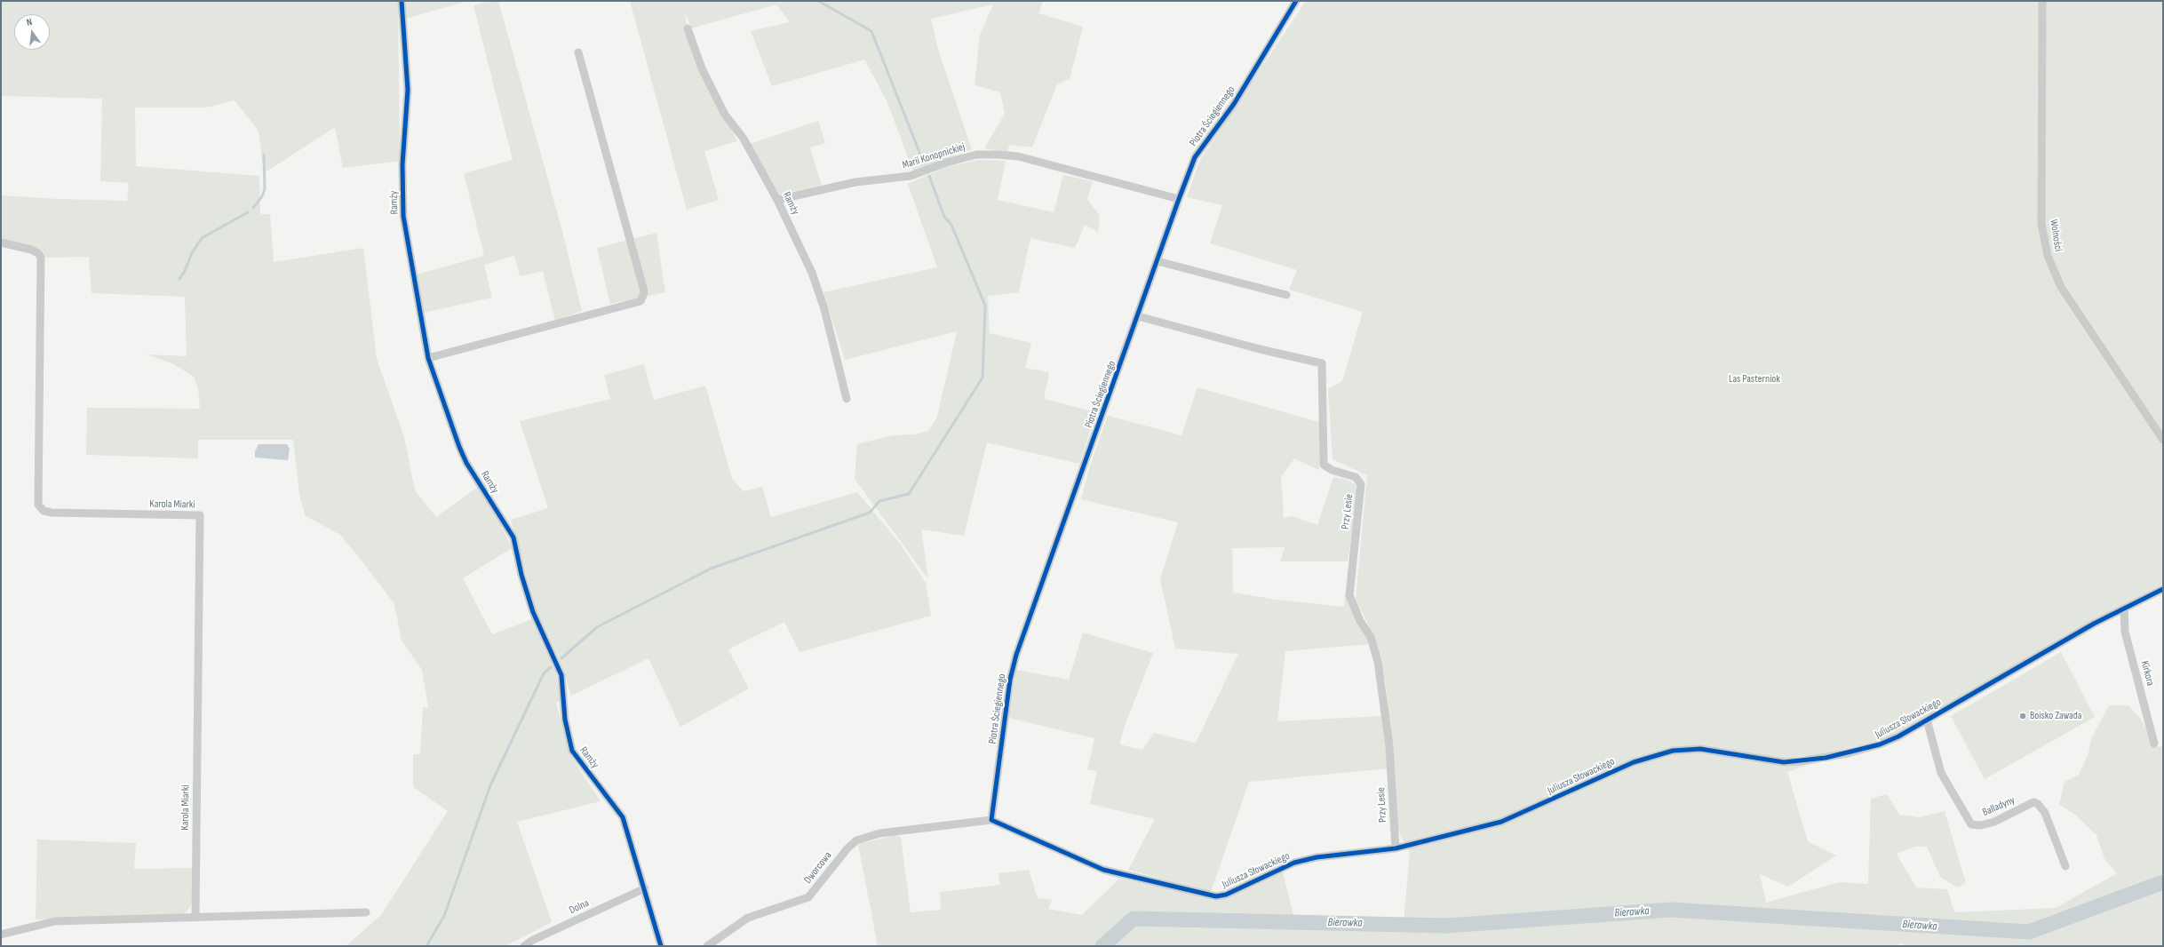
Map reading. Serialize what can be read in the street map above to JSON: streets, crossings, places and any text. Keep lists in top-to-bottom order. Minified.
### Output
{"streets":{"street":["Piotra Ściegiennego","Marii Konopnickiej","Ramży","Wolności","Karola Miarki","Przy Lesie","Kirkora","Juliusza Słowackiego","Balladyny","Dworcowa","Dolna"]},"crossings":[["Piotra Ściegiennego","Marii Konopnickiej"],["Piotra Ściegiennego","Przy Lesie"],["Piotra Ściegiennego","Juliusza Słowackiego"],["Piotra Ściegiennego","Dworcowa"],["Marii Konopnickiej","Ramży"],["Ramży","Dolna"],["Przy Lesie","Juliusza Słowackiego"],["Kirkora","Juliusza Słowackiego"],["Juliusza Słowackiego","Balladyny"],["Juliusza Słowackiego","Dworcowa"]],"water":["Bierawka"],"parks":["Las Pasterniok"],"places":["Boisko Zawada"],"north":"top"}
